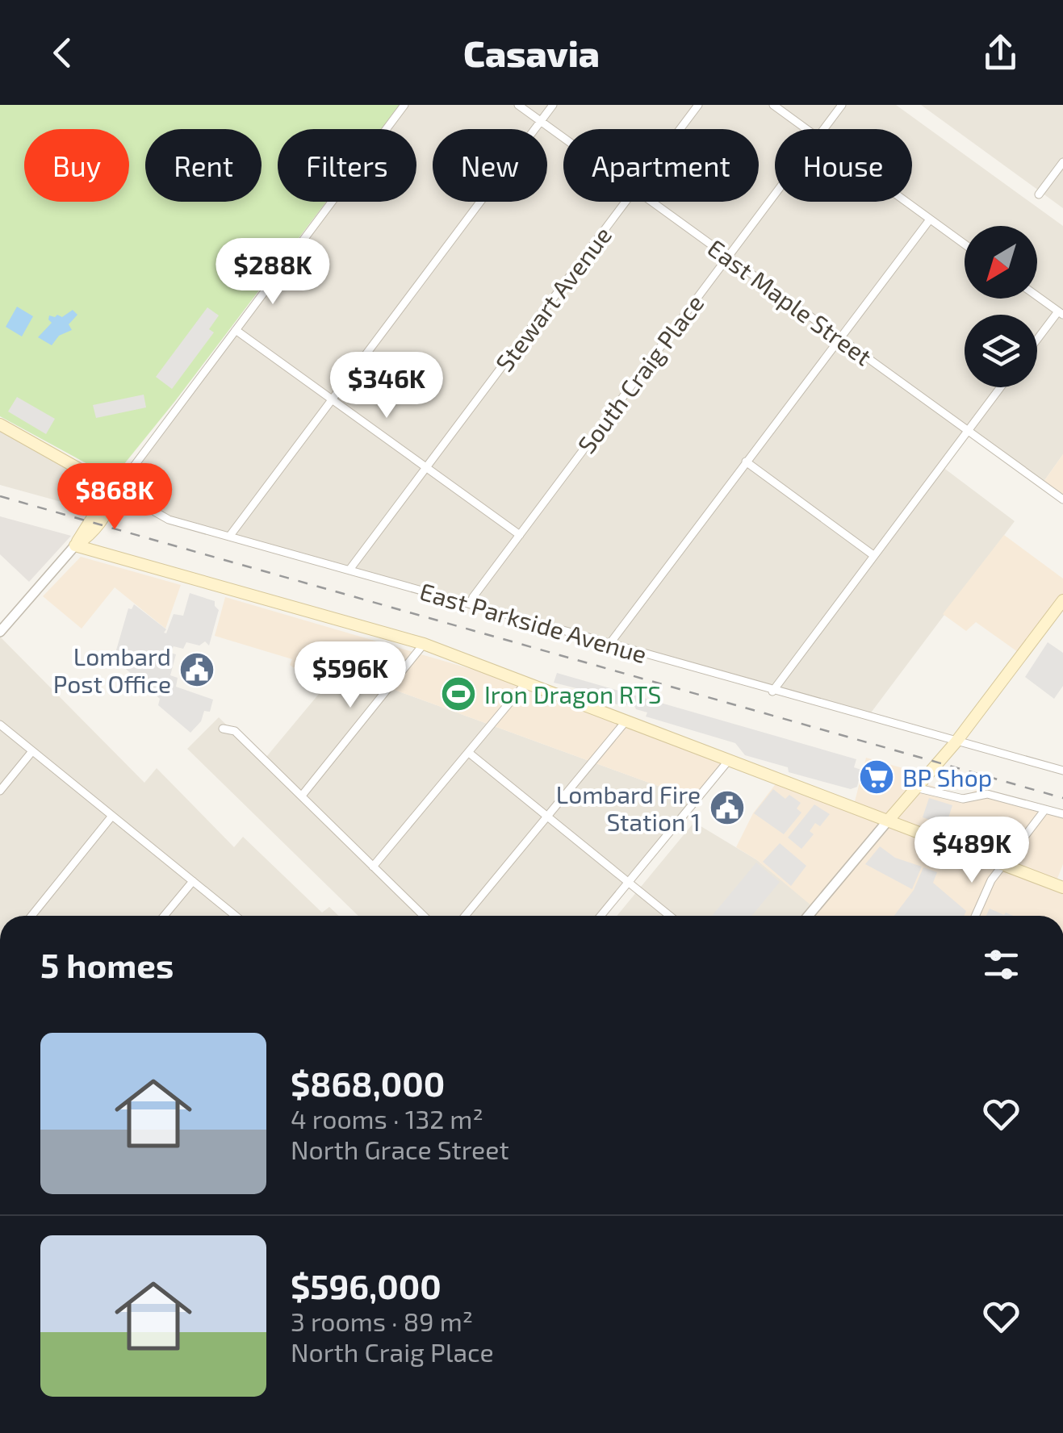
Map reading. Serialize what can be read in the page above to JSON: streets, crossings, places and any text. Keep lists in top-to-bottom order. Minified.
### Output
{"streets":{"street":["Stewart Avenue","East Maple Street","South Craig Place","East Parkside Avenue"]},"crossings":[["Stewart Avenue","East Parkside Avenue"],["East Maple Street","South Craig Place"],["South Craig Place","East Parkside Avenue"]],"places":{"public building":["Lombard Post Office","Lombard Fire Station 1"],"sports":["Iron Dragon RTS"],"supermarket":["BP Shop"]},"north":"bottom left","page":{"header":"Casavia","chip":["Buy","Rent","Filters","New","Apartment","House"],"price":["$288K","$346K","$868K","$596K","$489K"],"heading":"5 homes","list":[{"name":"$868,000","note":"4 rooms · 132 m² · North Grace Street"},{"name":"$596,000","note":"3 rooms · 89 m² · North Craig Place"}]}}
